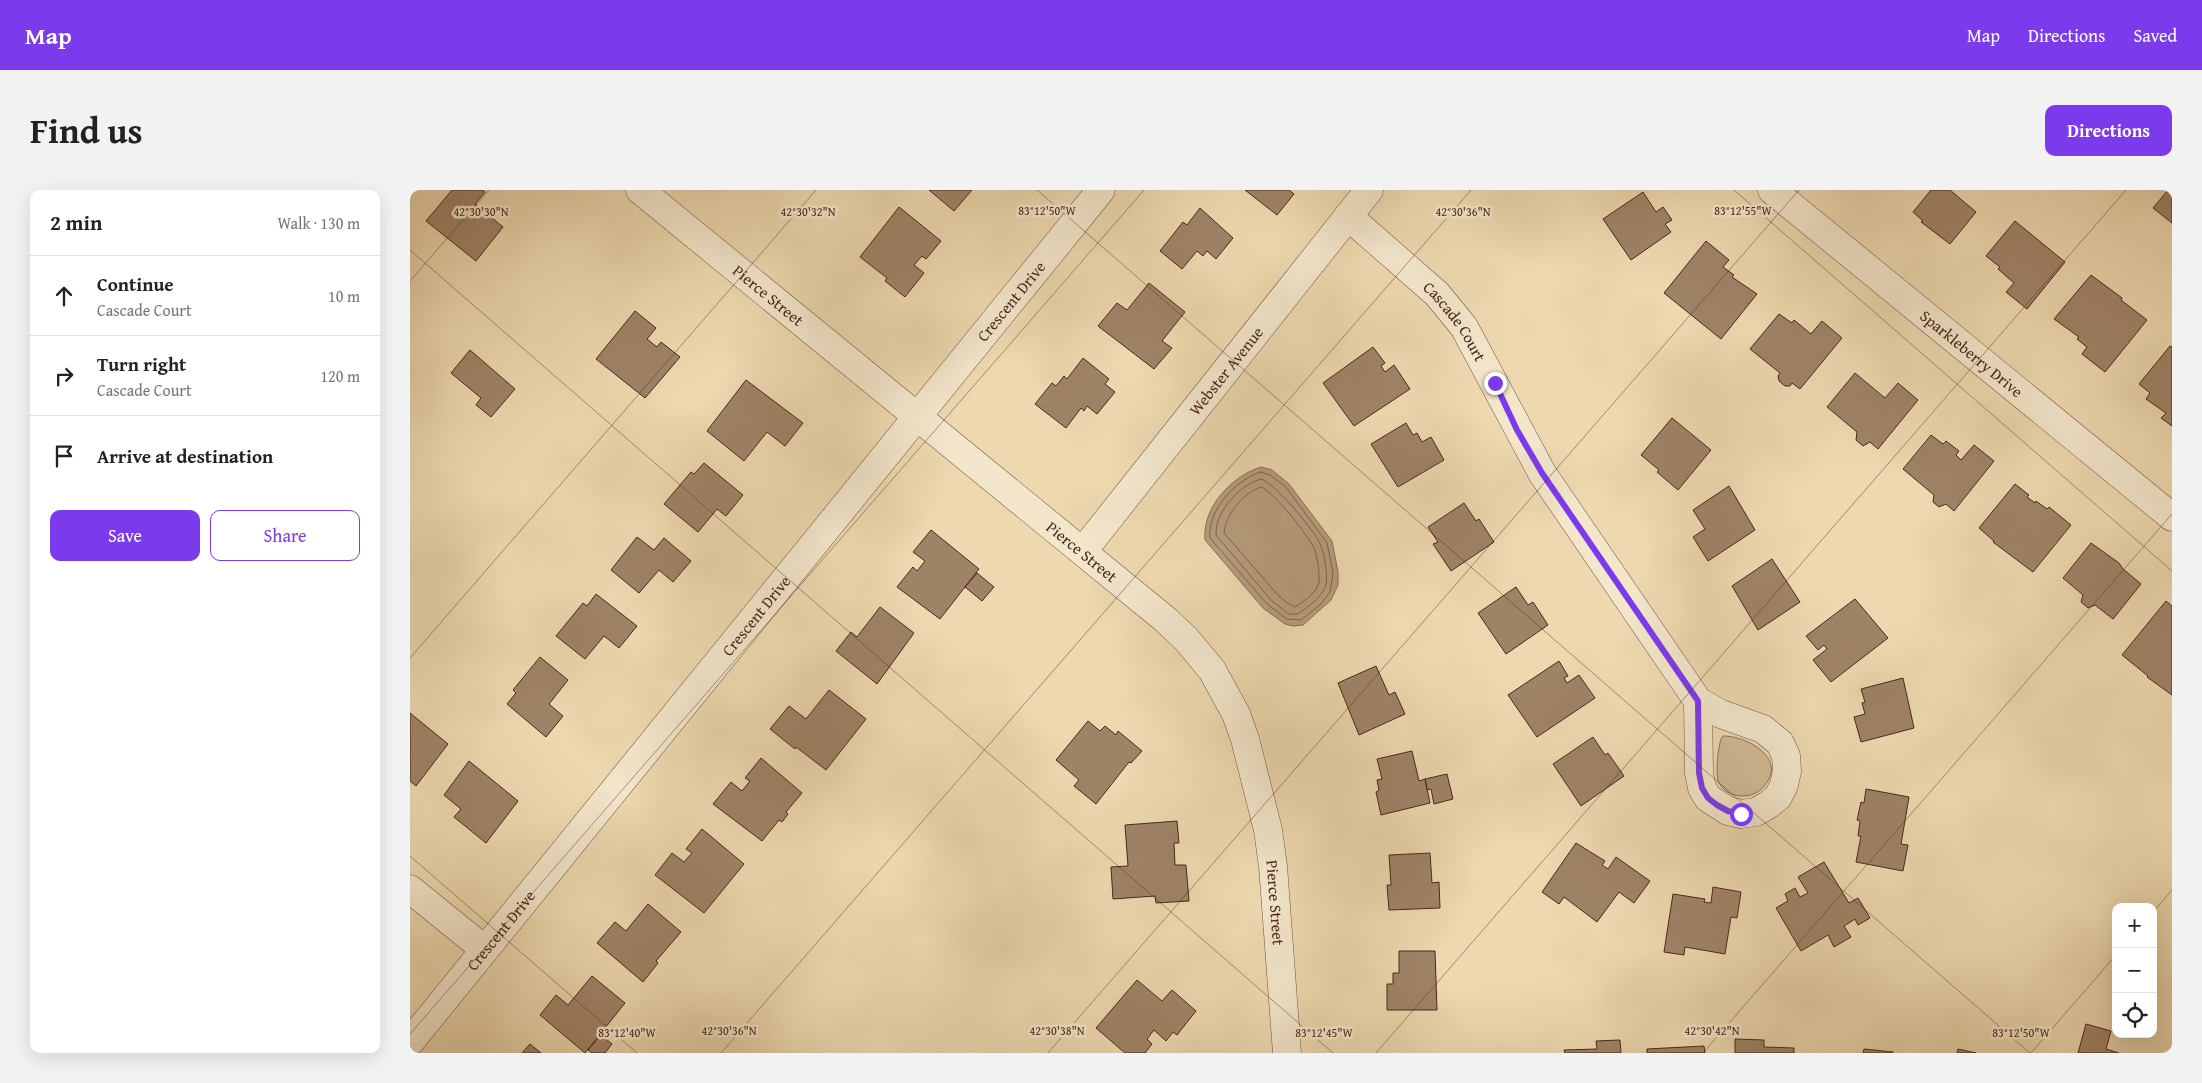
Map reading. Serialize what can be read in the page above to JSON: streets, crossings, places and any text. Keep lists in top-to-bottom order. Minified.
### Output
{"streets":{"street":["Pierce Street","Crescent Drive","Cascade Court","Sparkleberry Drive","Webster Avenue"]},"crossings":[["Pierce Street","Crescent Drive"],["Pierce Street","Webster Avenue"],["Cascade Court","Webster Avenue"]],"page":{"header":"Map","nav":["Map","Directions","Saved"],"title":"Find us","buttons":["Directions",["Save","Share"]],"heading":["2 min","Walk · 130 m"],"list":[["Continue","Cascade Court","10 m"],["Turn right","Cascade Court","120 m"],"Arrive at destination"],"map_buttons":["+","−"]},"coordinates":["83°12'50\"W","83°12'55\"W","42°30'30\"N","42°30'32\"N","42°30'36\"N","42°30'38\"N","42°30'42\"N","83°12'40\"W","83°12'45\"W"]}
